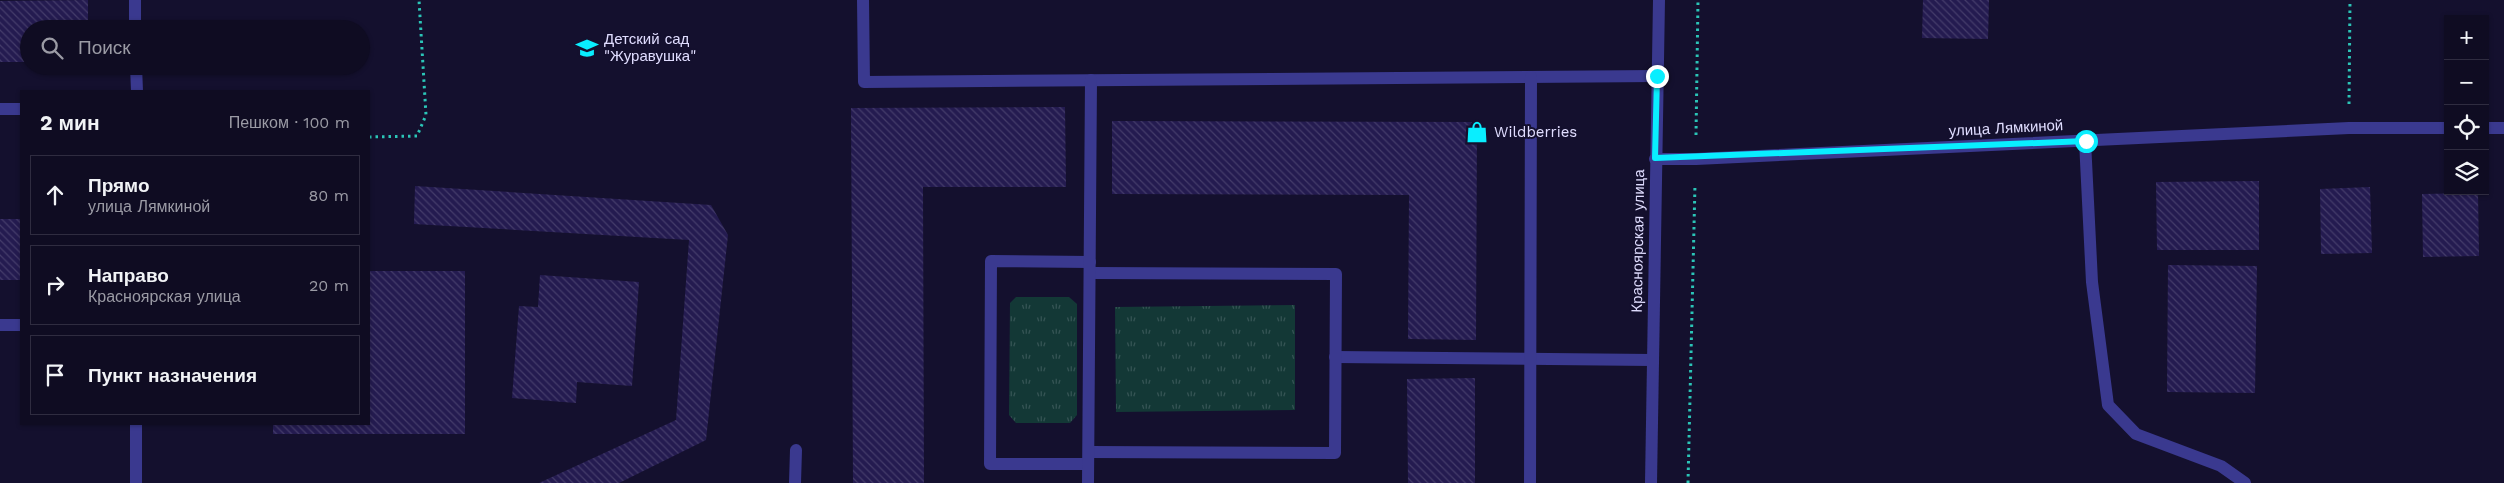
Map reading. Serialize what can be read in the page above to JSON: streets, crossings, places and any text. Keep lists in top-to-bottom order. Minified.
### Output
{"streets":{"street":["улица Лямкиной","Красноярская улица"]},"crossings":[["улица Лямкиной","Красноярская улица"]],"places":{"school or university":["Детский сад \"Журавушка\""],"shop":["Wildberries"]},"page":{"map_buttons":["+","−"],"search":"Поиск","heading":["2 мин","Пешком · 100 m"],"list":[["Прямо","улица Лямкиной","80 m"],["Направо","Красноярская улица","20 m"],"Пункт назначения"]}}
